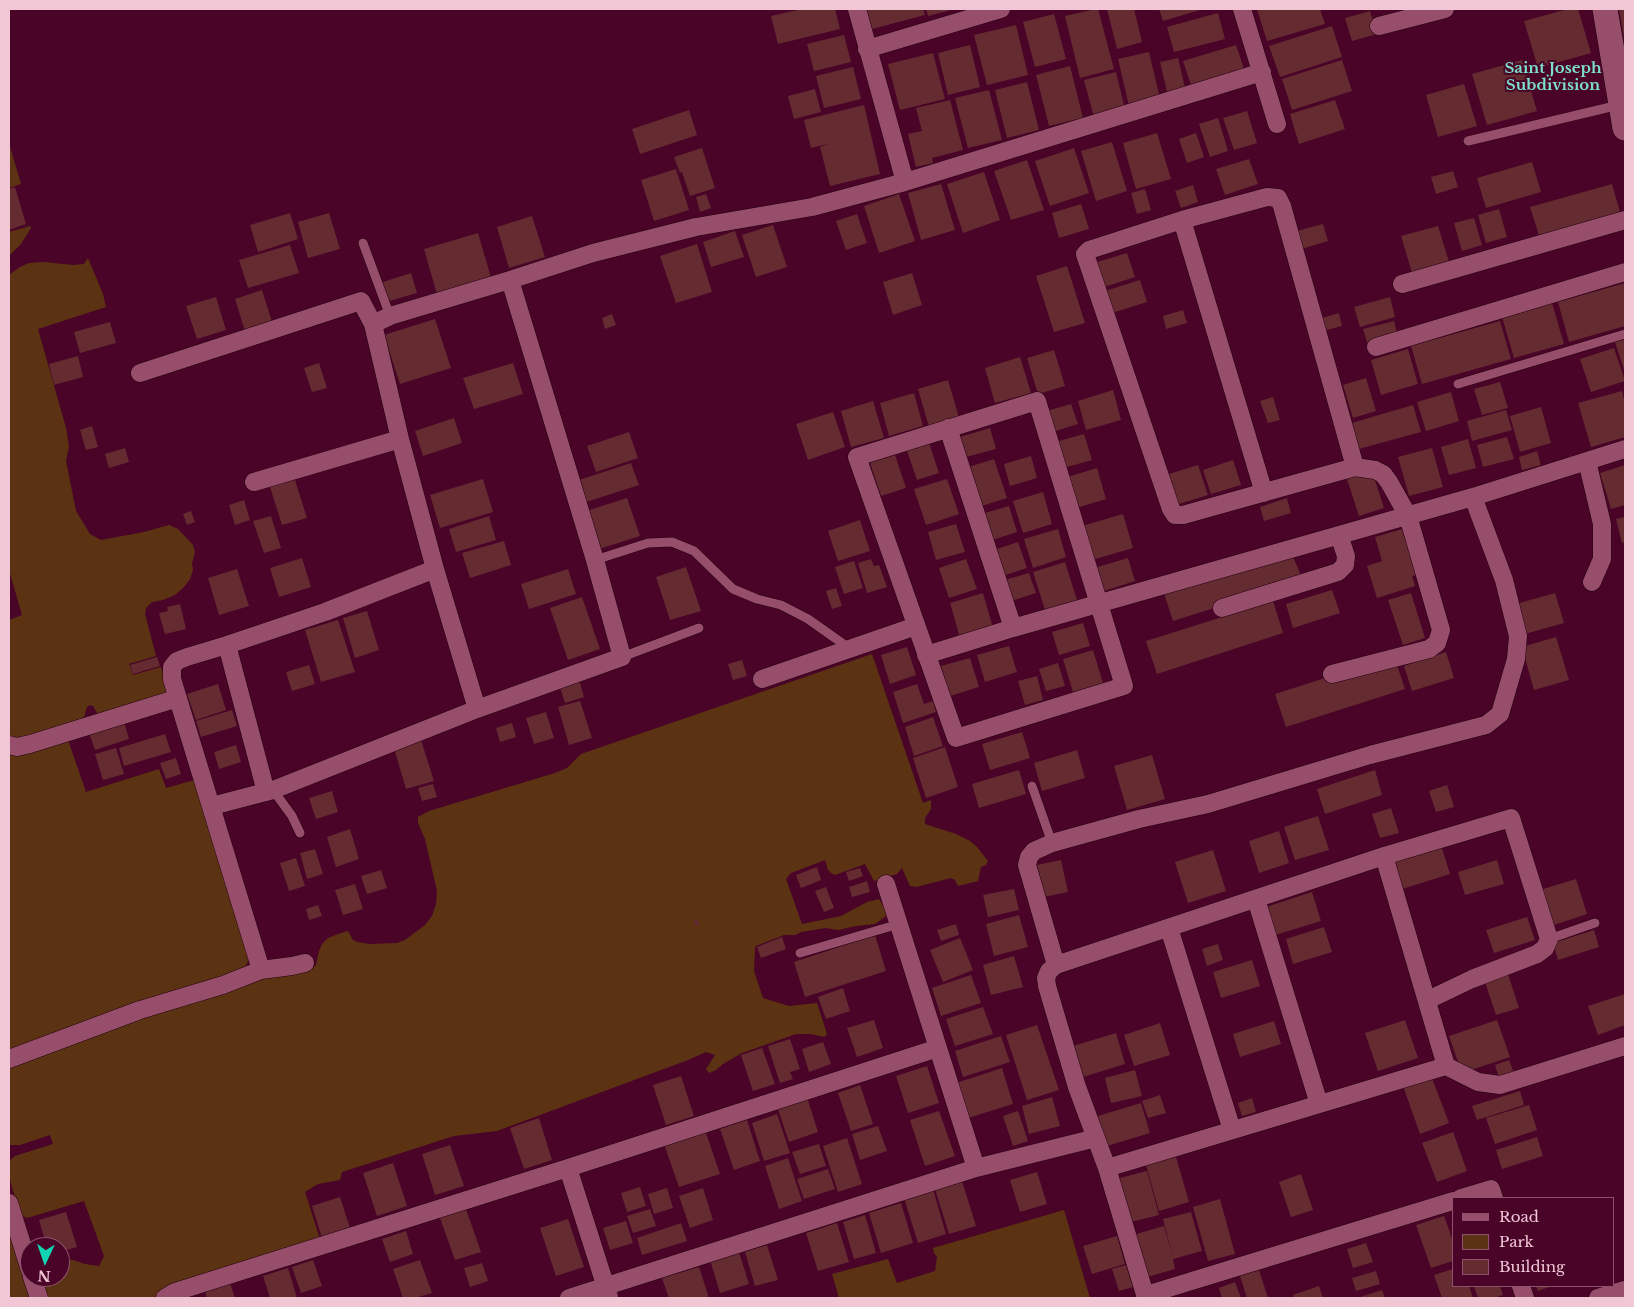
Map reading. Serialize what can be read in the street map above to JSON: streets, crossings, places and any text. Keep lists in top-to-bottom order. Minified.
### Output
{"districts":["Saint Joseph Subdivision"],"legend":["Road","Park","Building"],"north":"bottom"}
